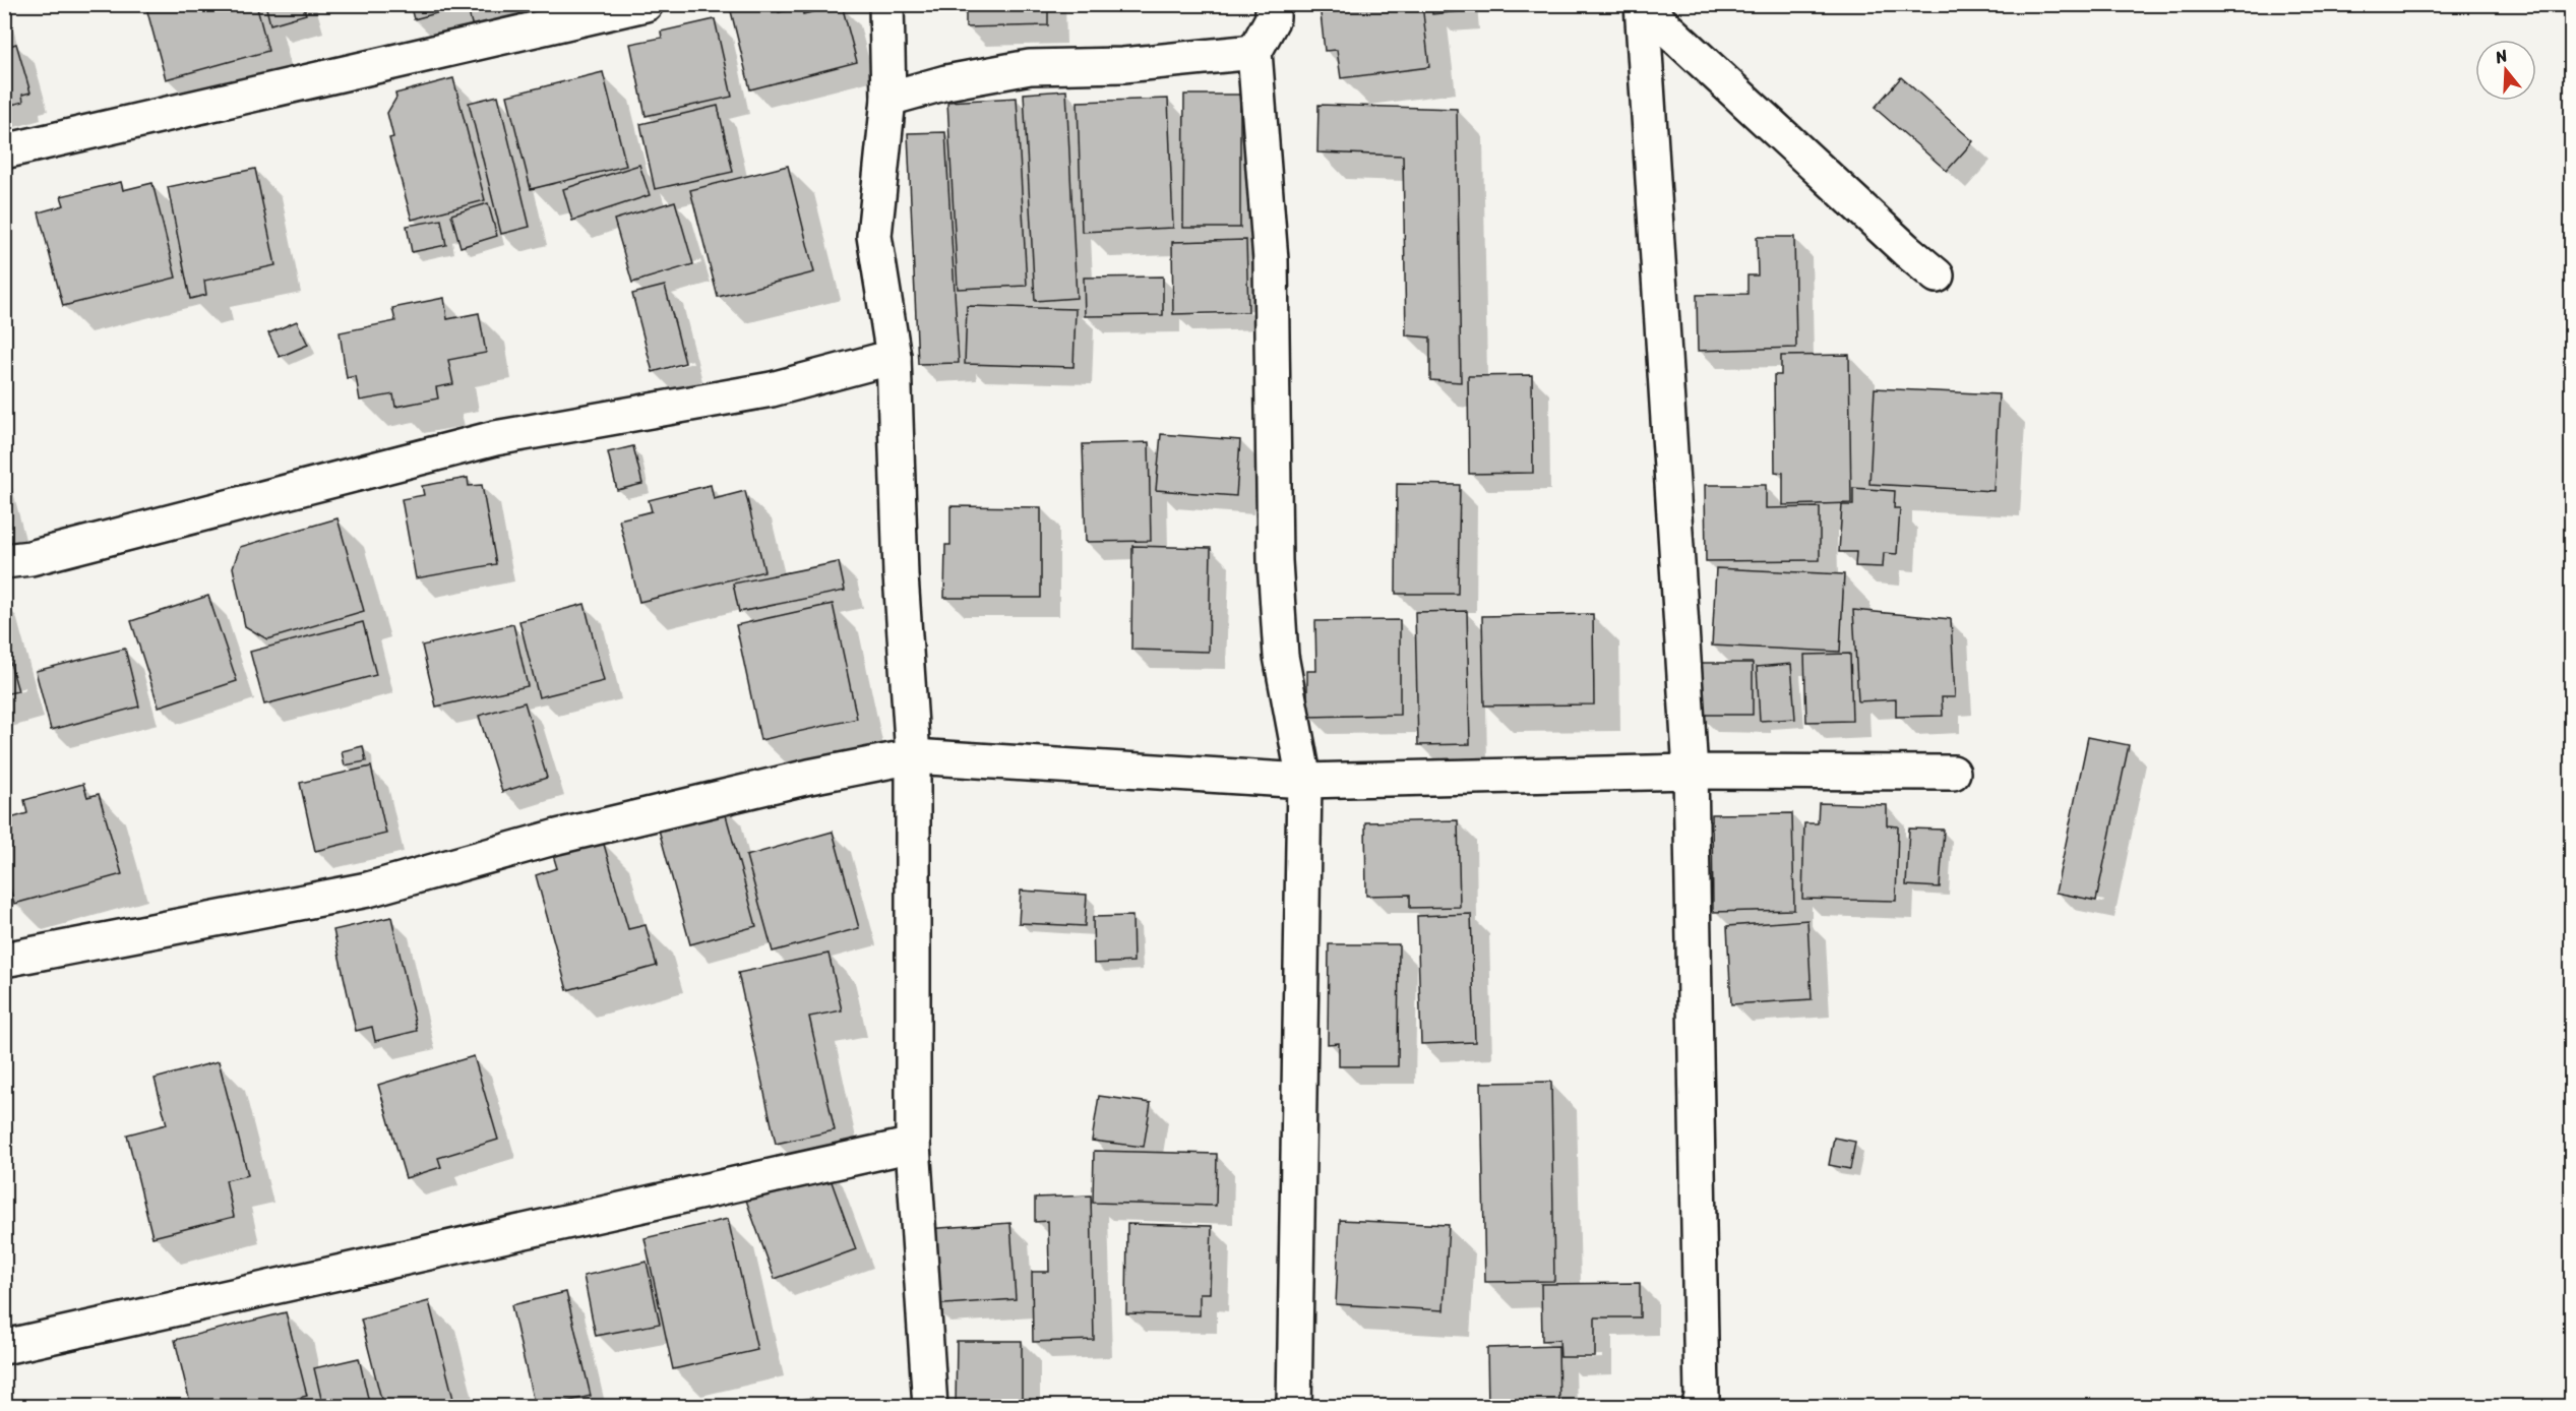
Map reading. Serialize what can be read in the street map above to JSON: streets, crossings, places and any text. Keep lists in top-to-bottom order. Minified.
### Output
{"north":"top"}
